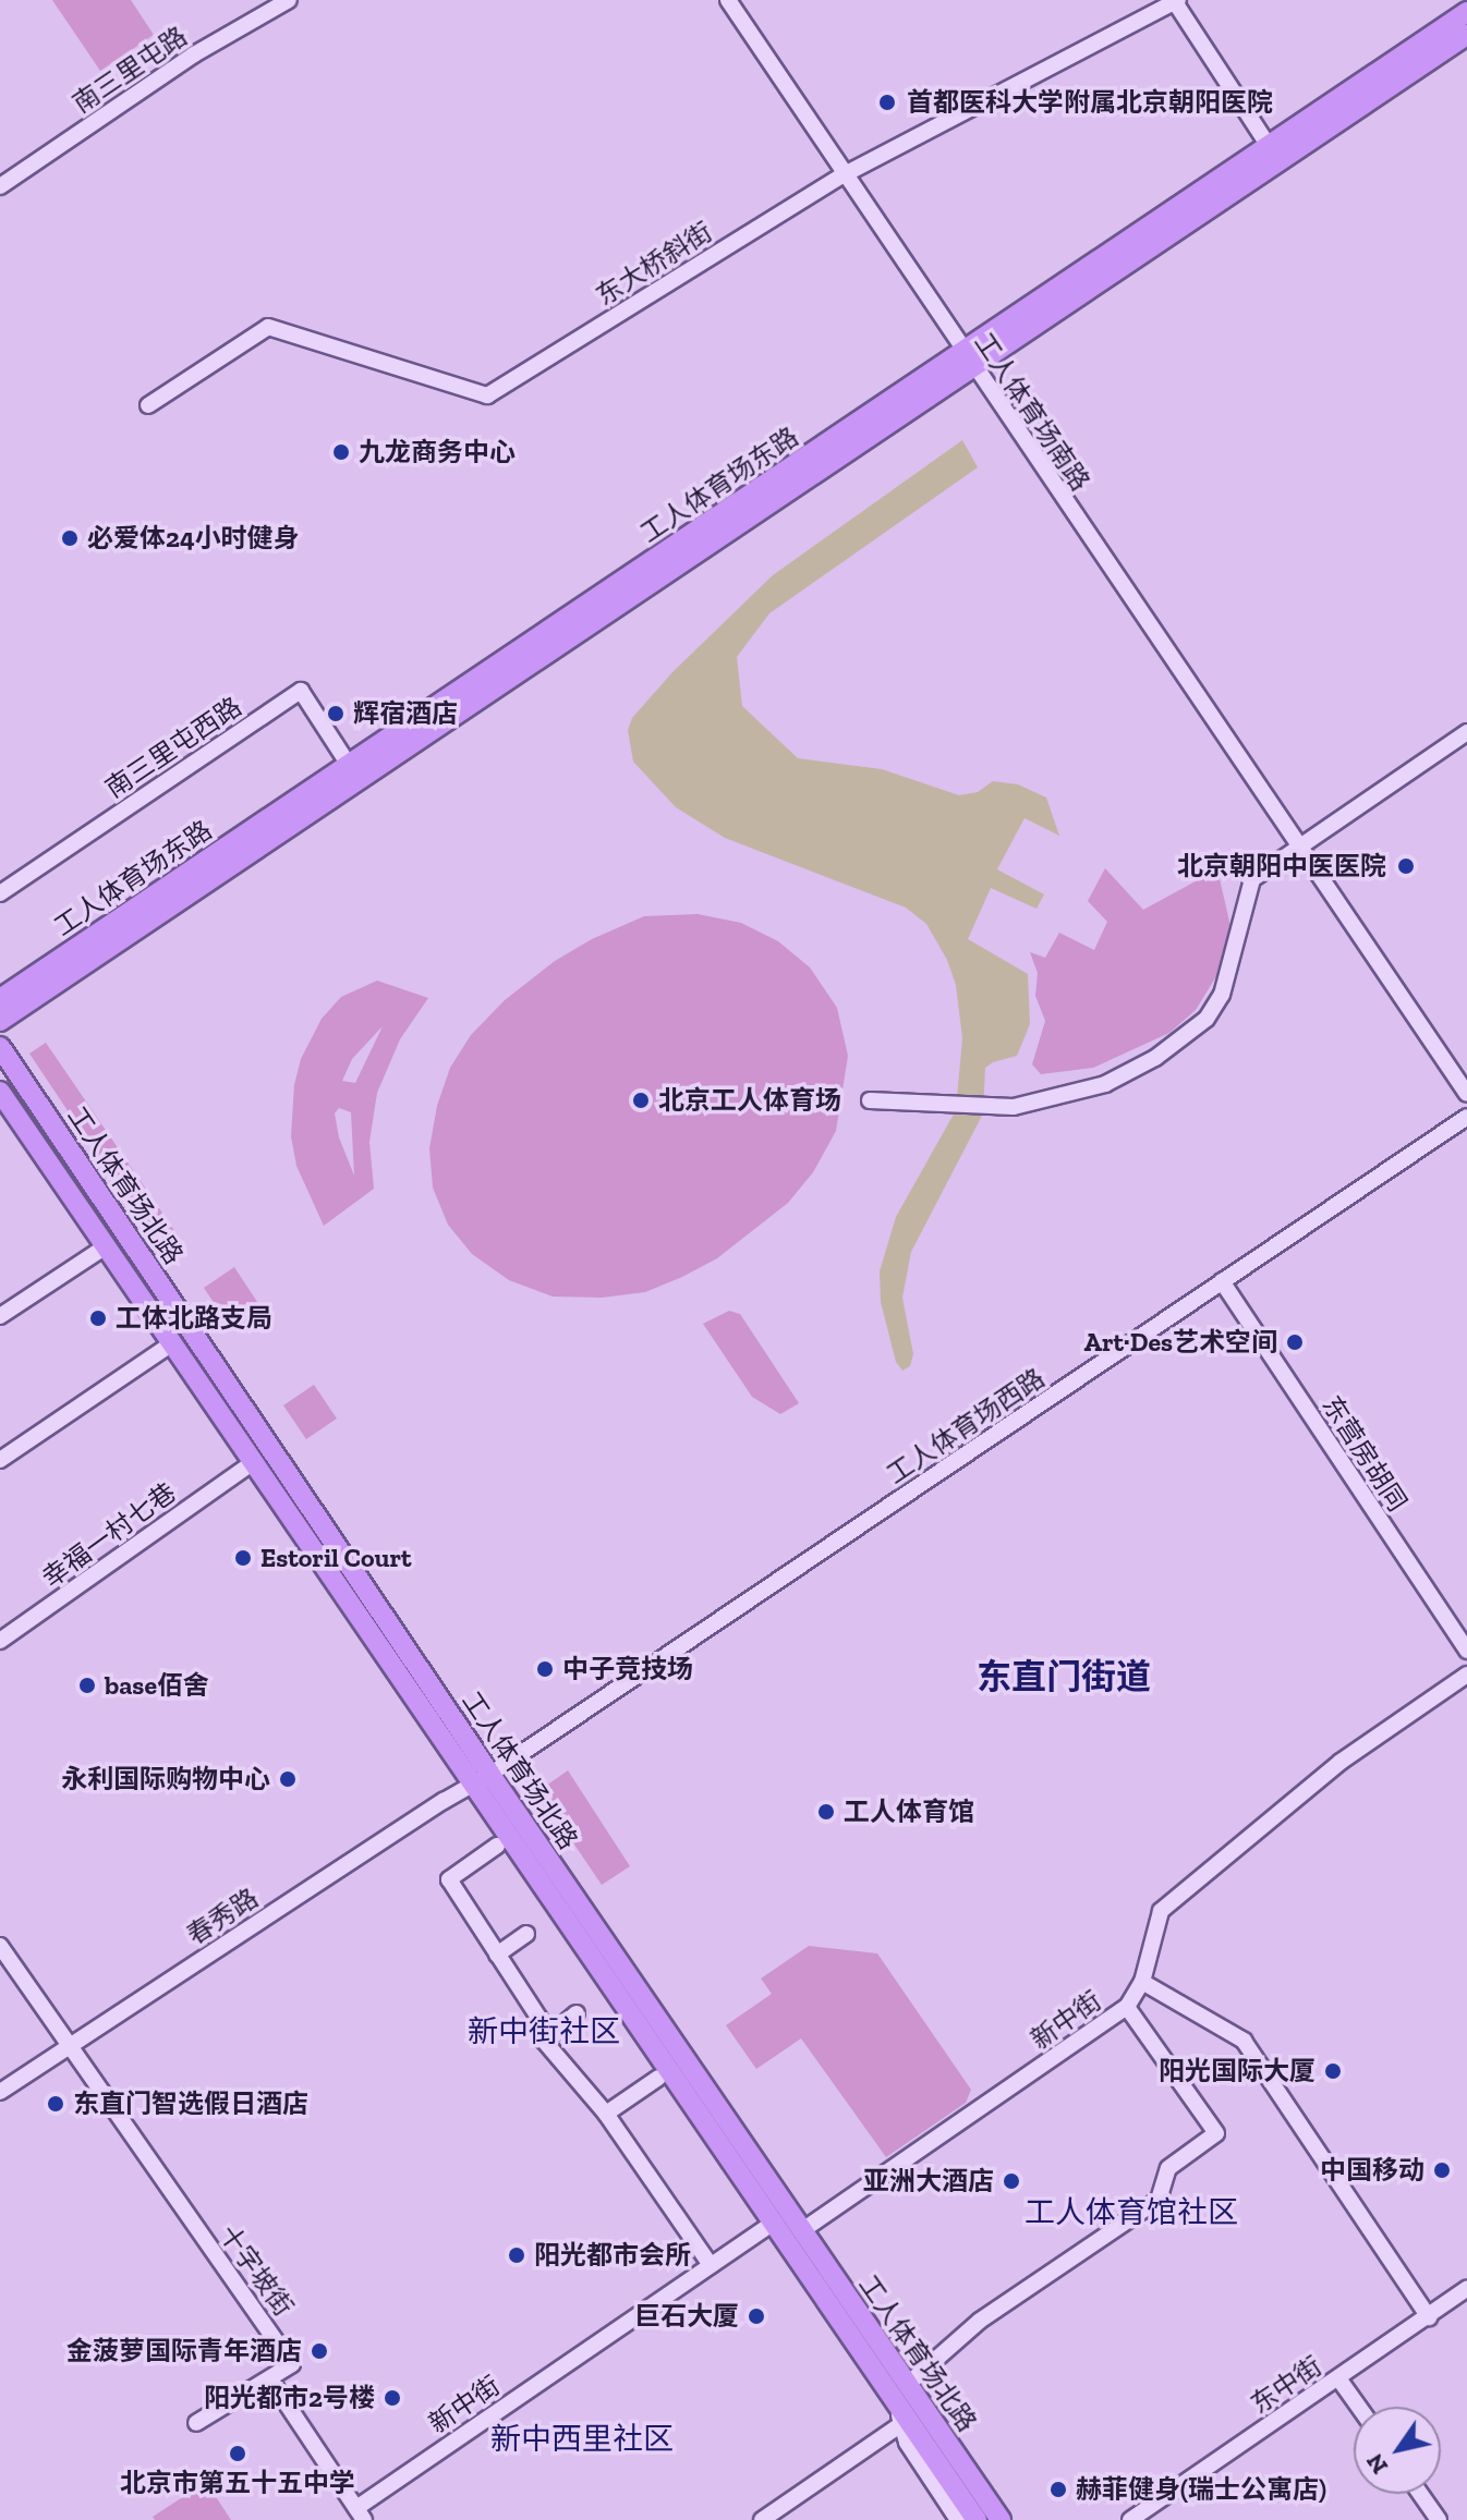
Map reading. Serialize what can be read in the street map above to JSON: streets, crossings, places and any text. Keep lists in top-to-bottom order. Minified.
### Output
{"streets":{"main road":["工人体育场东路","工人体育场北路"],"street":["南三里屯路","东大桥斜街","工人体育场南路","南三里屯西路","工人体育场西路","东营房胡同","幸福一村七巷","春秀路","新中街","十字坡街","东中街"]},"crossings":[["东大桥斜街","工人体育场南路"],["工人体育场南路","工人体育场东路"],["工人体育场东路","南三里屯西路"],["工人体育场北路","工人体育场西路"],["工人体育场北路","春秀路"],["工人体育场北路","新中街"],["工人体育场西路","东营房胡同"],["工人体育场西路","春秀路"],["春秀路","十字坡街"]],"districts":["东直门街道","新中街社区","工人体育馆社区","新中西里社区"],"places":["首都医科大学附属北京朝阳医院","九龙商务中心","必爱体24小时健身","辉宿酒店","北京朝阳中医医院","北京工人体育场","工体北路支局","Art·Des艺术空间","Estoril Court","中子竞技场","base佰舍","永利国际购物中心","工人体育馆","阳光国际大厦","东直门智选假日酒店","中国移动","亚洲大酒店","阳光都市会所","巨石大厦","金菠萝国际青年酒店","阳光都市2号楼","北京市第五十五中学","赫菲健身(瑞士公寓店)"],"north":"bottom left"}
